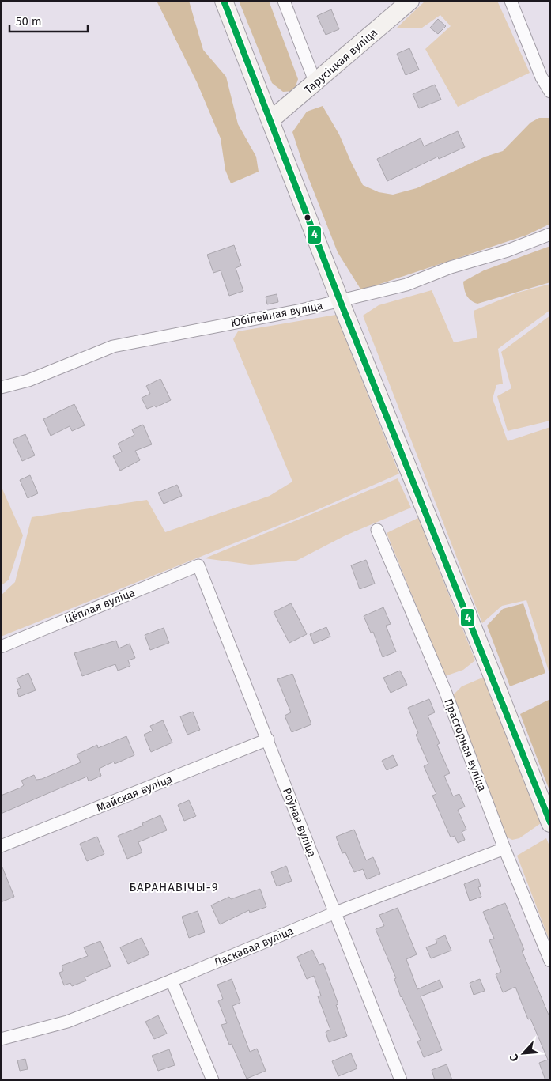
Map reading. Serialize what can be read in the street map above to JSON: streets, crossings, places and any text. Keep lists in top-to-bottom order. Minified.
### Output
{"streets":{"main road":["Тарусіцкая вуліца"],"street":["Юбілейная вуліца","Цёплая вуліца","Прасторная вуліца","Майская вуліца","Роўная вуліца","Ласкавая вуліца"]},"crossings":[["Цёплая вуліца","Роўная вуліца"],["Прасторная вуліца","Ласкавая вуліца"],["Майская вуліца","Роўная вуліца"],["Роўная вуліца","Ласкавая вуліца"]],"districts":["БАРАНАВІЧЫ-9"],"lines":["transit line 4"],"scale_bar":"50 m","north":"bottom left"}
